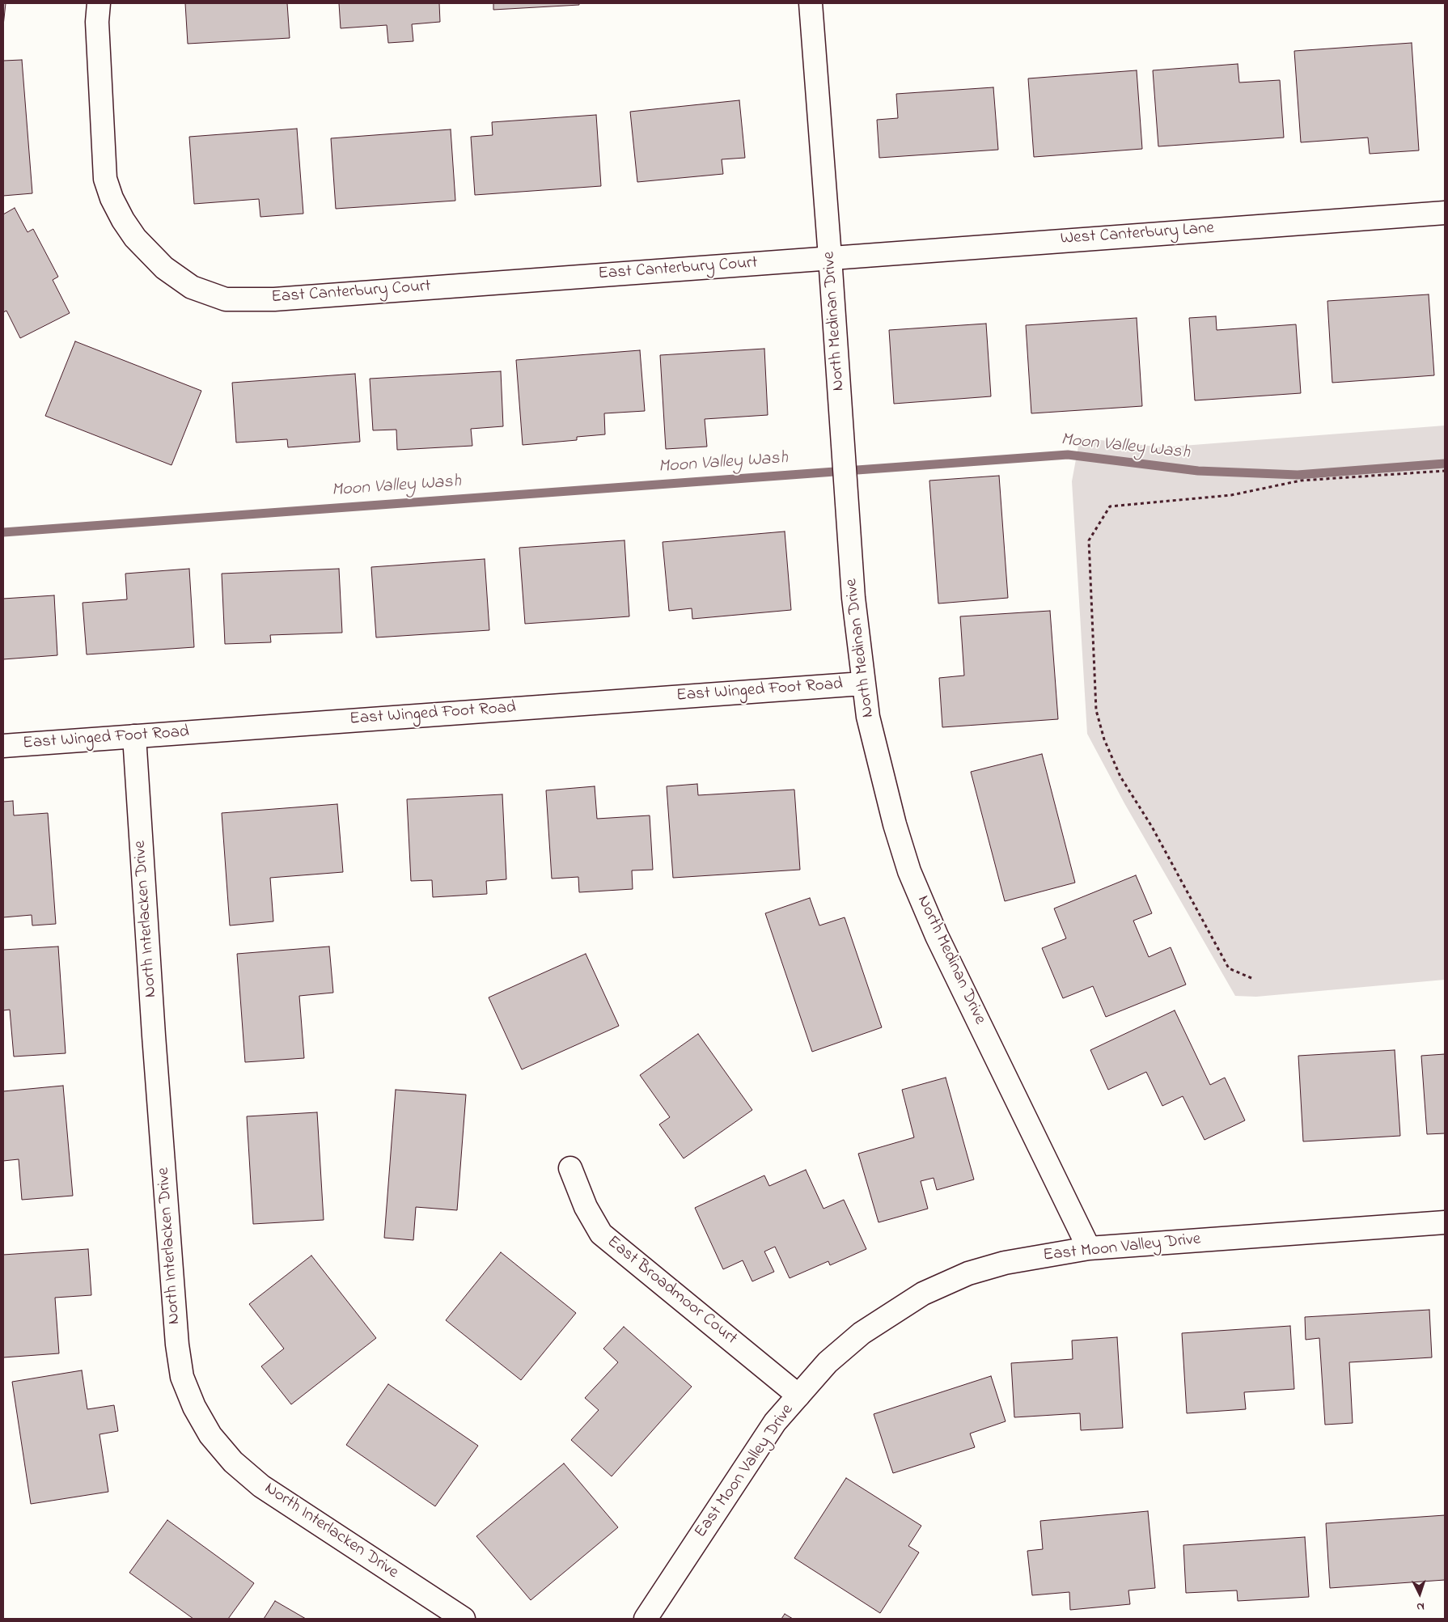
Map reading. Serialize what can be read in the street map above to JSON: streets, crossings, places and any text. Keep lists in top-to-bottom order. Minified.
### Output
{"streets":{"street":["West Canterbury Lane","East Canterbury Court","North Medinan Drive","East Winged Foot Road","North Interlacken Drive","East Moon Valley Drive","East Broadmoor Court"]},"crossings":[["West Canterbury Lane","East Canterbury Court"],["West Canterbury Lane","North Medinan Drive"],["East Canterbury Court","North Medinan Drive"],["North Medinan Drive","East Winged Foot Road"],["North Medinan Drive","East Moon Valley Drive"],["East Winged Foot Road","North Interlacken Drive"],["East Moon Valley Drive","East Broadmoor Court"]],"water":["Moon Valley Wash"],"north":"bottom"}
